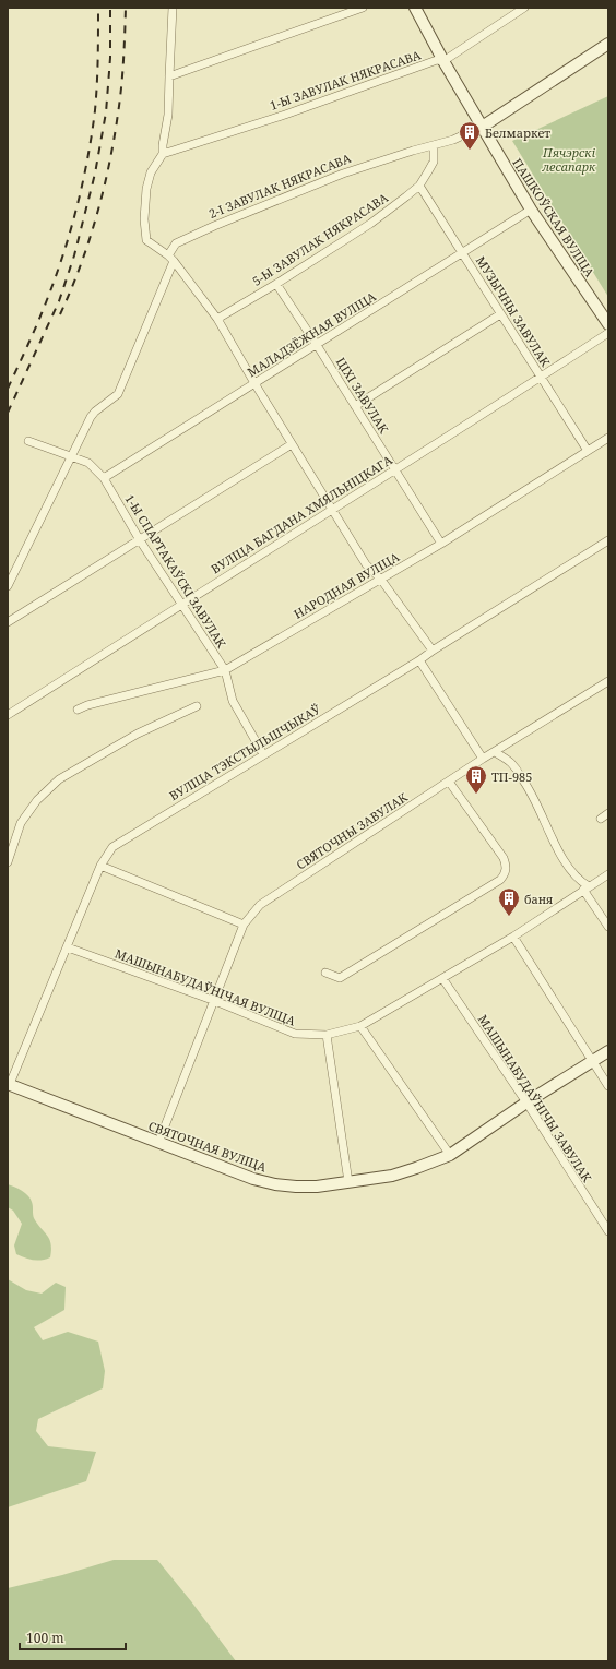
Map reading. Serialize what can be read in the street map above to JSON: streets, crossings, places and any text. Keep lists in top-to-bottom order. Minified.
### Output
{"streets":{"street":["1-Ы ЗАВУЛАК НЯКРАСАВА","2-І ЗАВУЛАК НЯКРАСАВА","ПАШКОЎСКАЯ ВУЛІЦА","5-Ы ЗАВУЛАК НЯКРАСАВА","МУЗЫЧНЫ ЗАВУЛАК","МАЛАДЗЁЖНАЯ ВУЛІЦА","ЦІХІ ЗАВУЛАК","ВУЛІЦА БАГДАНА ХМЯЛЬНІЦКАГА","1-Ы СПАРТАКАЎСКІ ЗАВУЛАК","НАРОДНАЯ ВУЛІЦА","ВУЛІЦА ТЭКСТЫЛЬШЧЫКАЎ","СВЯТОЧНЫ ЗАВУЛАК","МАШЫНАБУДАЎНІЧАЯ ВУЛІЦА","МАШЫНАБУДАЎНІЧЫ ЗАВУЛАК","СВЯТОЧНАЯ ВУЛІЦА"]},"crossings":[["1-Ы ЗАВУЛАК НЯКРАСАВА","ПАШКОЎСКАЯ ВУЛІЦА"],["2-І ЗАВУЛАК НЯКРАСАВА","ПАШКОЎСКАЯ ВУЛІЦА"],["2-І ЗАВУЛАК НЯКРАСАВА","5-Ы ЗАВУЛАК НЯКРАСАВА"],["2-І ЗАВУЛАК НЯКРАСАВА","1-Ы СПАРТАКАЎСКІ ЗАВУЛАК"],["ПАШКОЎСКАЯ ВУЛІЦА","МАЛАДЗЁЖНАЯ ВУЛІЦА"],["5-Ы ЗАВУЛАК НЯКРАСАВА","МУЗЫЧНЫ ЗАВУЛАК"],["5-Ы ЗАВУЛАК НЯКРАСАВА","ЦІХІ ЗАВУЛАК"],["МУЗЫЧНЫ ЗАВУЛАК","МАЛАДЗЁЖНАЯ ВУЛІЦА"],["МУЗЫЧНЫ ЗАВУЛАК","ВУЛІЦА БАГДАНА ХМЯЛЬНІЦКАГА"],["МУЗЫЧНЫ ЗАВУЛАК","НАРОДНАЯ ВУЛІЦА"],["МАЛАДЗЁЖНАЯ ВУЛІЦА","ЦІХІ ЗАВУЛАК"],["МАЛАДЗЁЖНАЯ ВУЛІЦА","1-Ы СПАРТАКАЎСКІ ЗАВУЛАК"],["ЦІХІ ЗАВУЛАК","ВУЛІЦА БАГДАНА ХМЯЛЬНІЦКАГА"],["ЦІХІ ЗАВУЛАК","НАРОДНАЯ ВУЛІЦА"],["ВУЛІЦА БАГДАНА ХМЯЛЬНІЦКАГА","1-Ы СПАРТАКАЎСКІ ЗАВУЛАК"],["1-Ы СПАРТАКАЎСКІ ЗАВУЛАК","НАРОДНАЯ ВУЛІЦА"],["1-Ы СПАРТАКАЎСКІ ЗАВУЛАК","ВУЛІЦА ТЭКСТЫЛЬШЧЫКАЎ"],["ВУЛІЦА ТЭКСТЫЛЬШЧЫКАЎ","МАШЫНАБУДАЎНІЧАЯ ВУЛІЦА"],["ВУЛІЦА ТЭКСТЫЛЬШЧЫКАЎ","СВЯТОЧНАЯ ВУЛІЦА"],["СВЯТОЧНЫ ЗАВУЛАК","МАШЫНАБУДАЎНІЧАЯ ВУЛІЦА"],["СВЯТОЧНЫ ЗАВУЛАК","СВЯТОЧНАЯ ВУЛІЦА"],["МАШЫНАБУДАЎНІЧАЯ ВУЛІЦА","МАШЫНАБУДАЎНІЧЫ ЗАВУЛАК"],["МАШЫНАБУДАЎНІЧЫ ЗАВУЛАК","СВЯТОЧНАЯ ВУЛІЦА"]],"parks":["Пячэрскі лесапарк"],"places":{"building":["Белмаркет","ТП-985","баня"]},"scale_bar":"100 m"}
